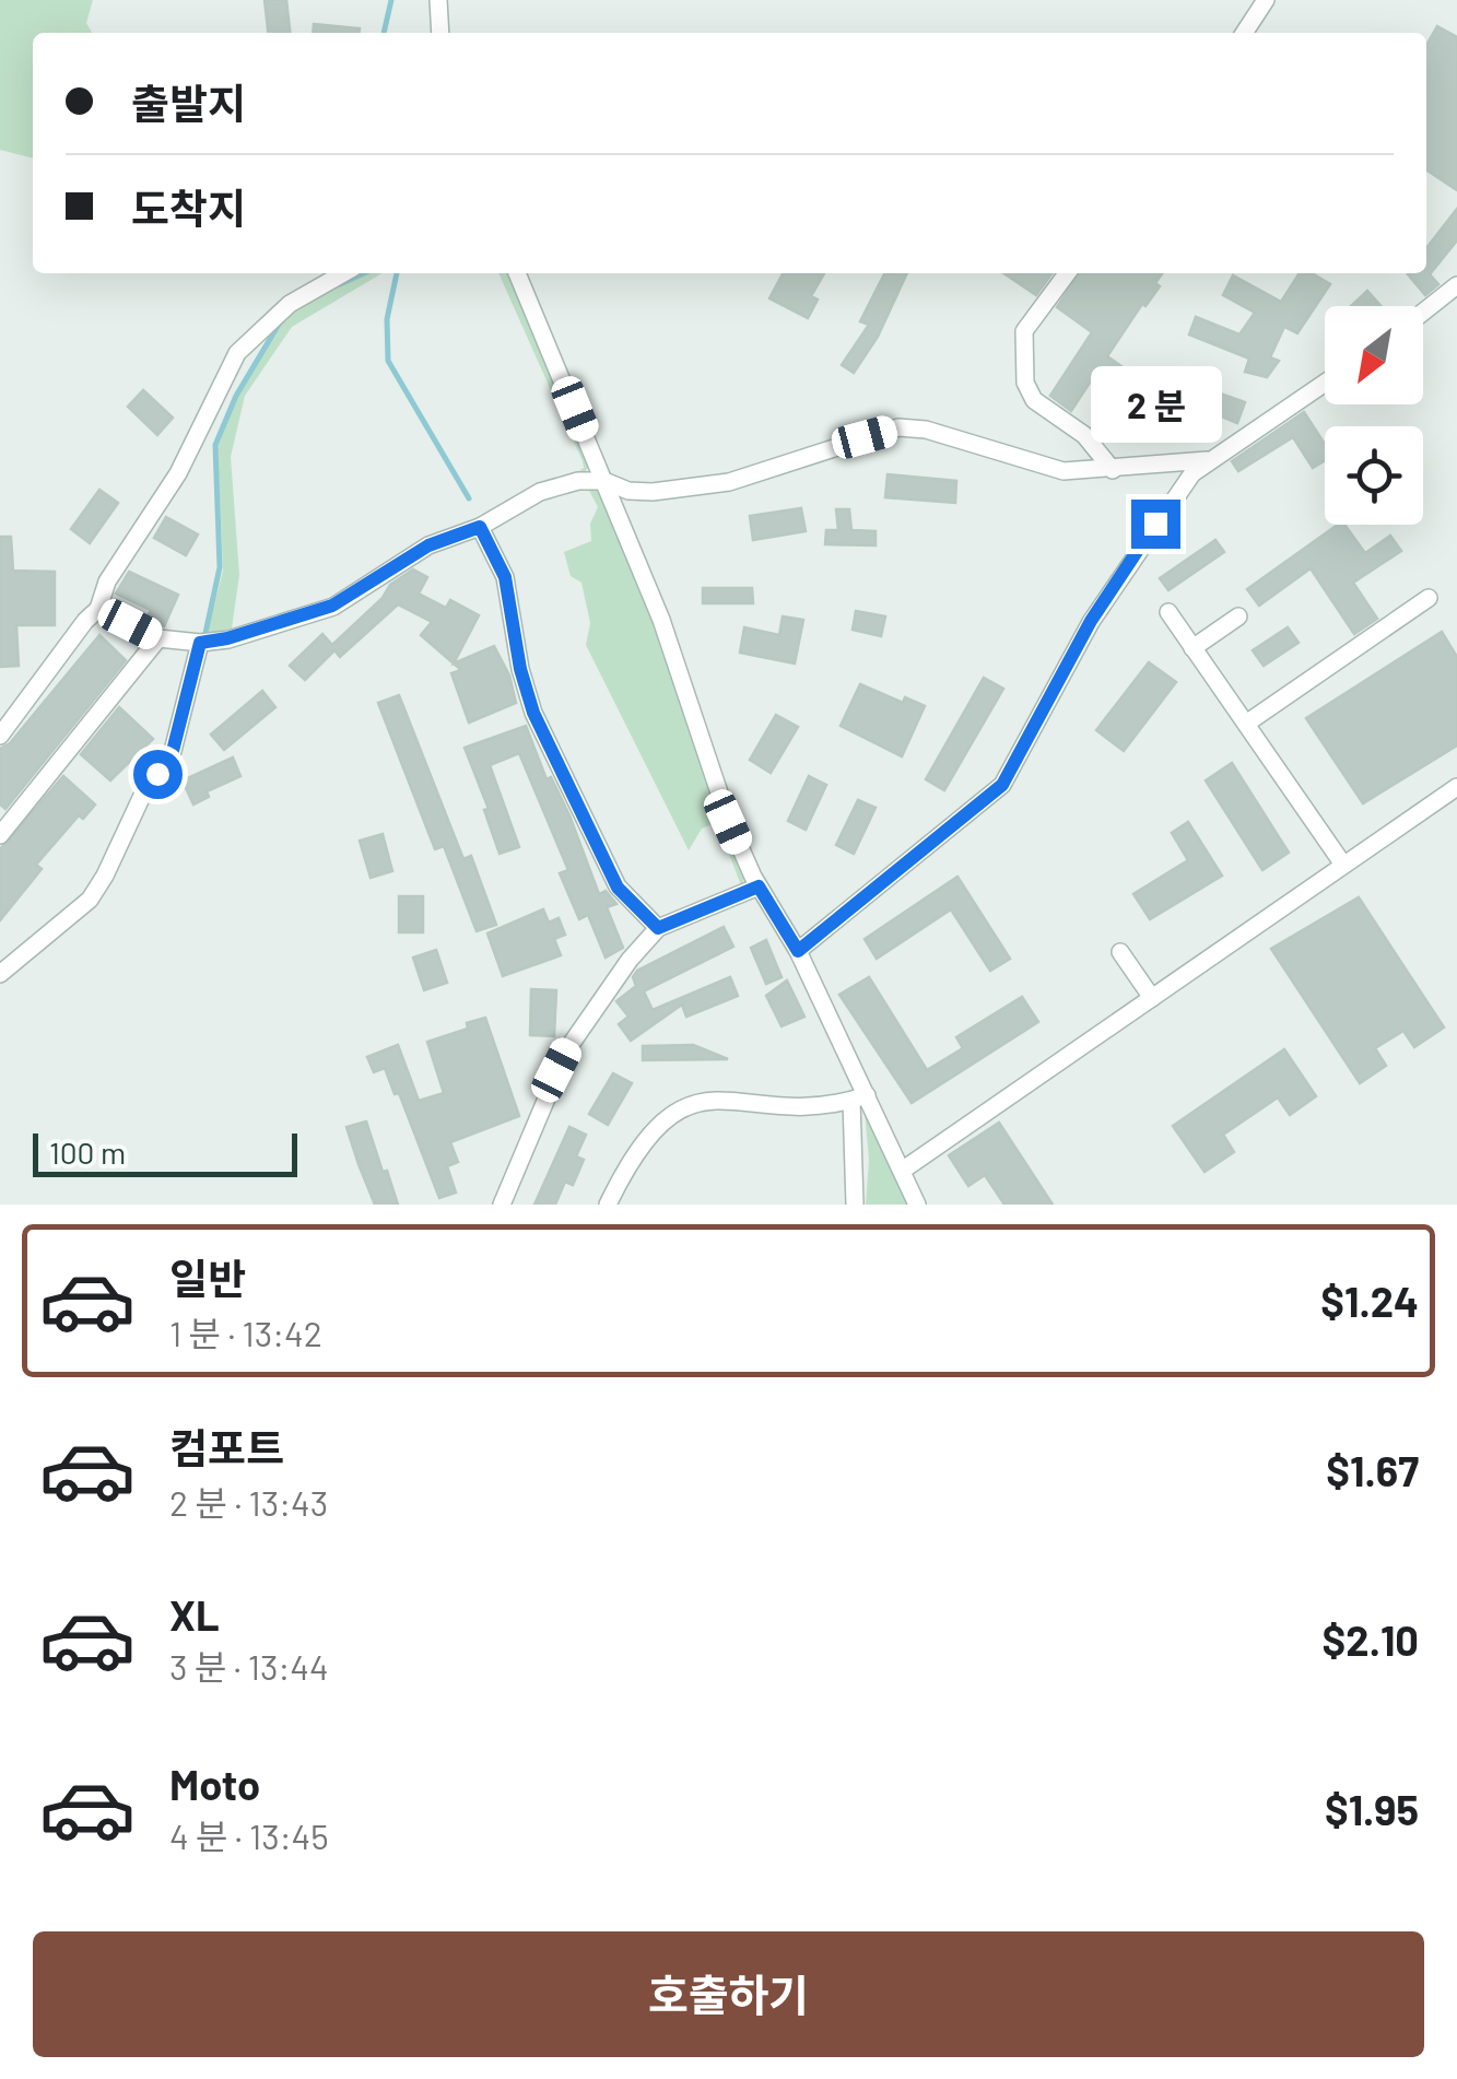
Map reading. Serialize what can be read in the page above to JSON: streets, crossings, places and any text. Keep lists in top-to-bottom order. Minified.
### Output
{"scale_bar":"100 m","north":"bottom left","page":{"banner":["출발지","도착지"],"bubble":"2 분","scale":"100 m","list":[{"name":"일반","note":"1 분 · 13:42","value":"$1.24"},{"name":"컴포트","note":"2 분 · 13:43","value":"$1.67"},{"name":"XL","note":"3 분 · 13:44","value":"$2.10"},{"name":"Moto","note":"4 분 · 13:45","value":"$1.95"}],"buttons":"호출하기"}}
